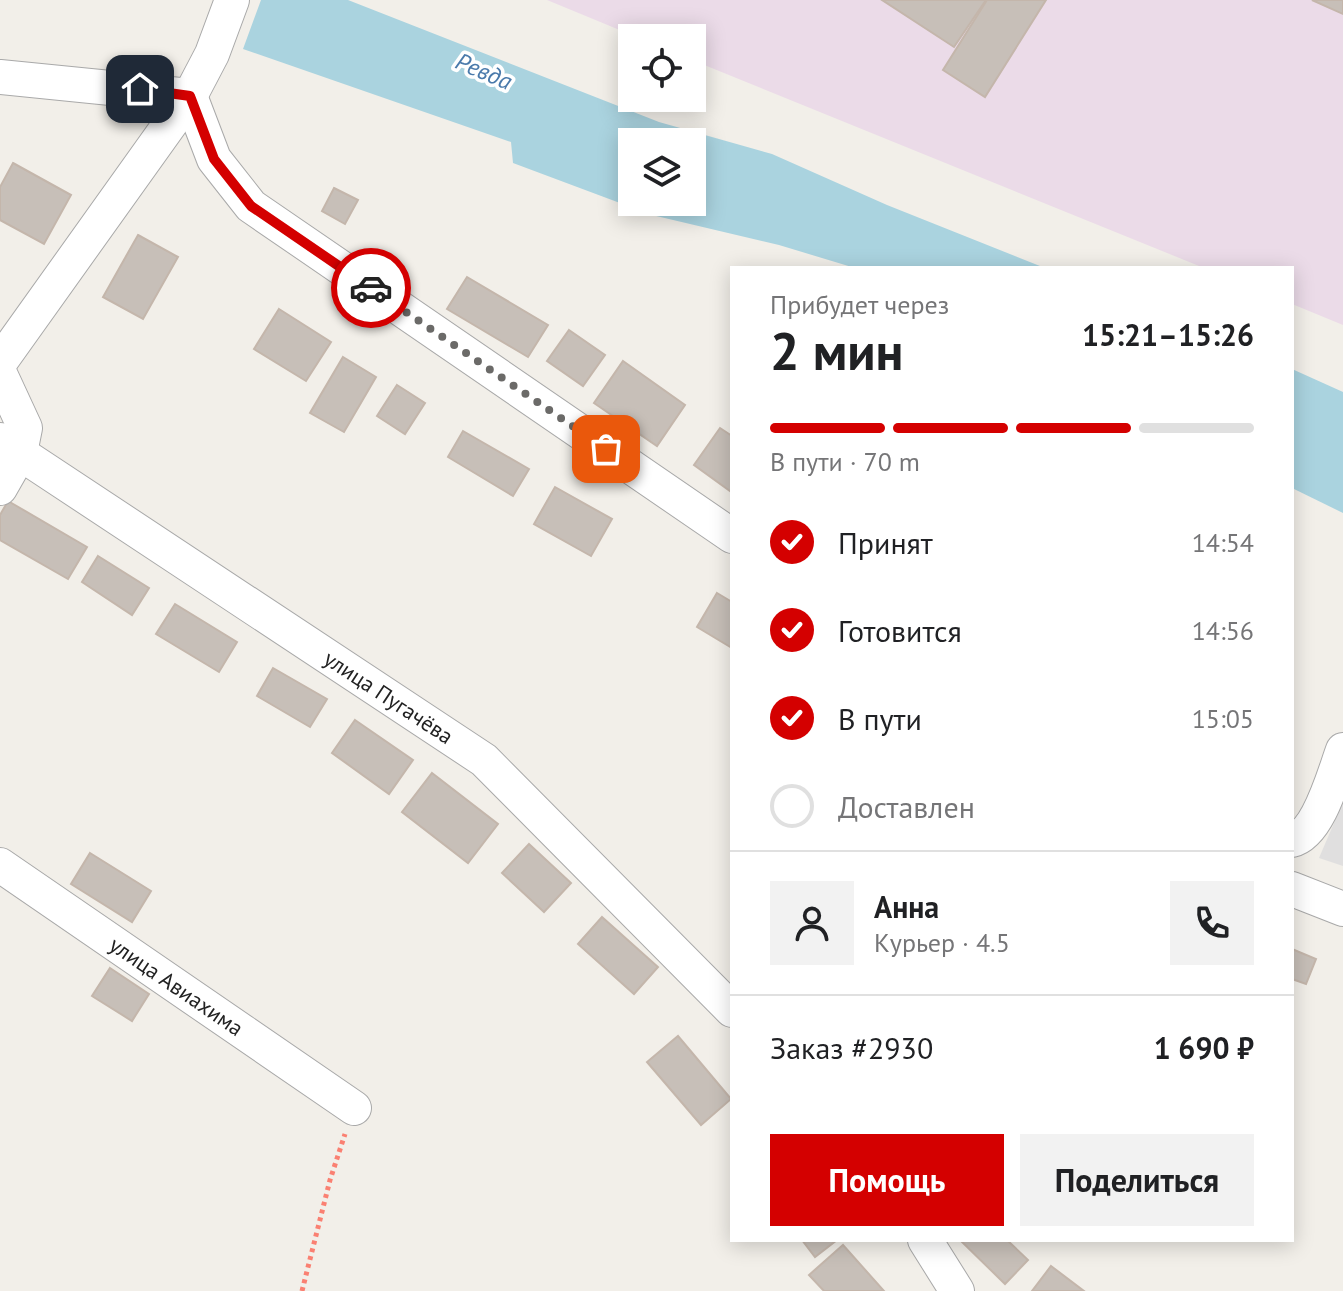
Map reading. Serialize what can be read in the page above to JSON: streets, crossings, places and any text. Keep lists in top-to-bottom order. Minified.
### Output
{"streets":{"street":["улица Пугачёва","улица Авиахима"]},"water":["Ревда"],"page":{"heading":["2 мин","Прибудет через","15:21–15:26"],"panel":["Анна","Курьер · 4.5","Заказ #2930","1 690 ₽"],"bar":"В пути · 70 m","list":[["Принят","14:54"],["Готовится","14:56"],["В пути","15:05"],"Доставлен"],"buttons":["Помощь","Поделиться"]}}
